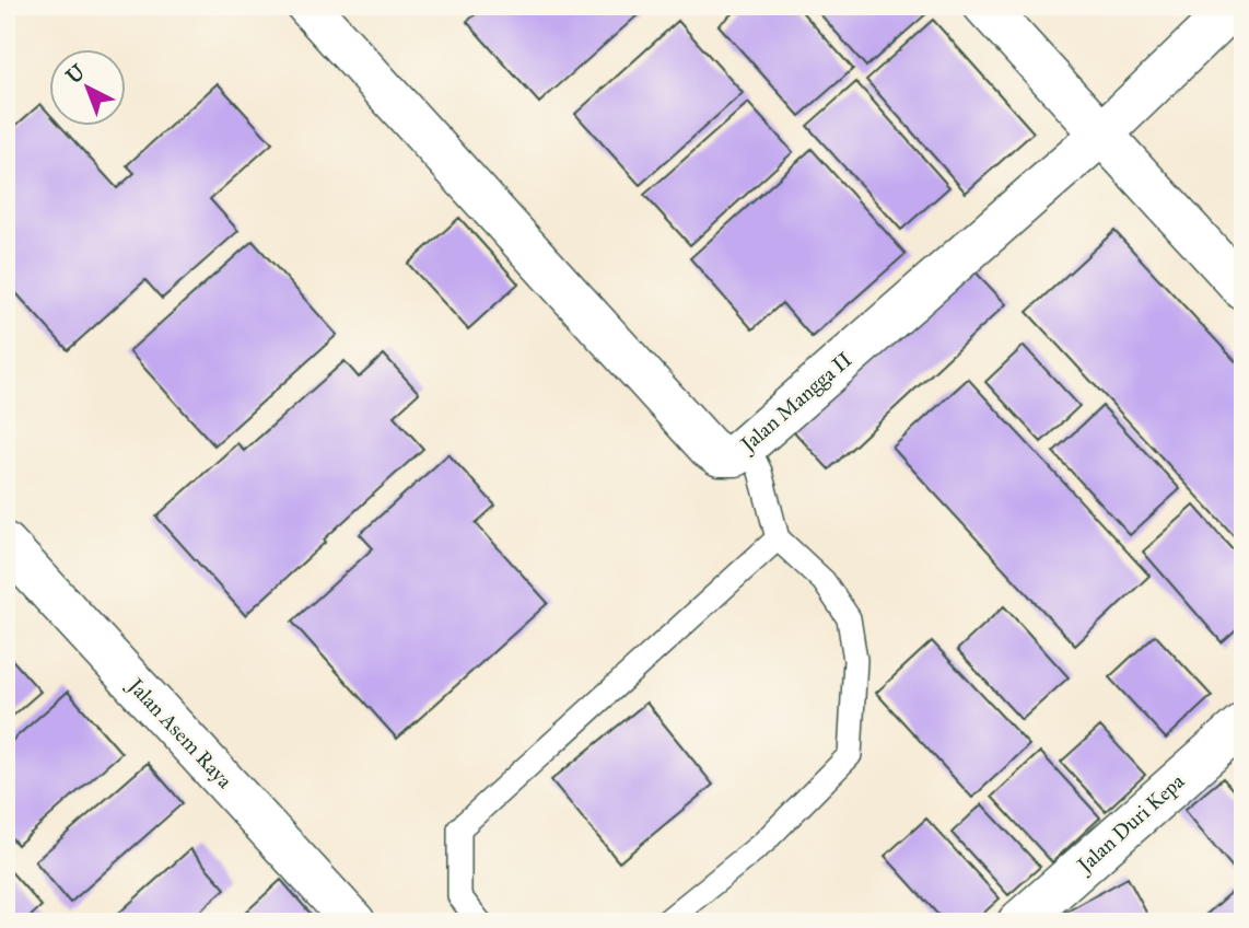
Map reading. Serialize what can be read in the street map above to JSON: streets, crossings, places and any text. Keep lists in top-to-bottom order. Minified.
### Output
{"streets":{"street":["Jalan Mangga II","Jalan Asem Raya","Jalan Duri Kepa"]},"north":"top left"}
